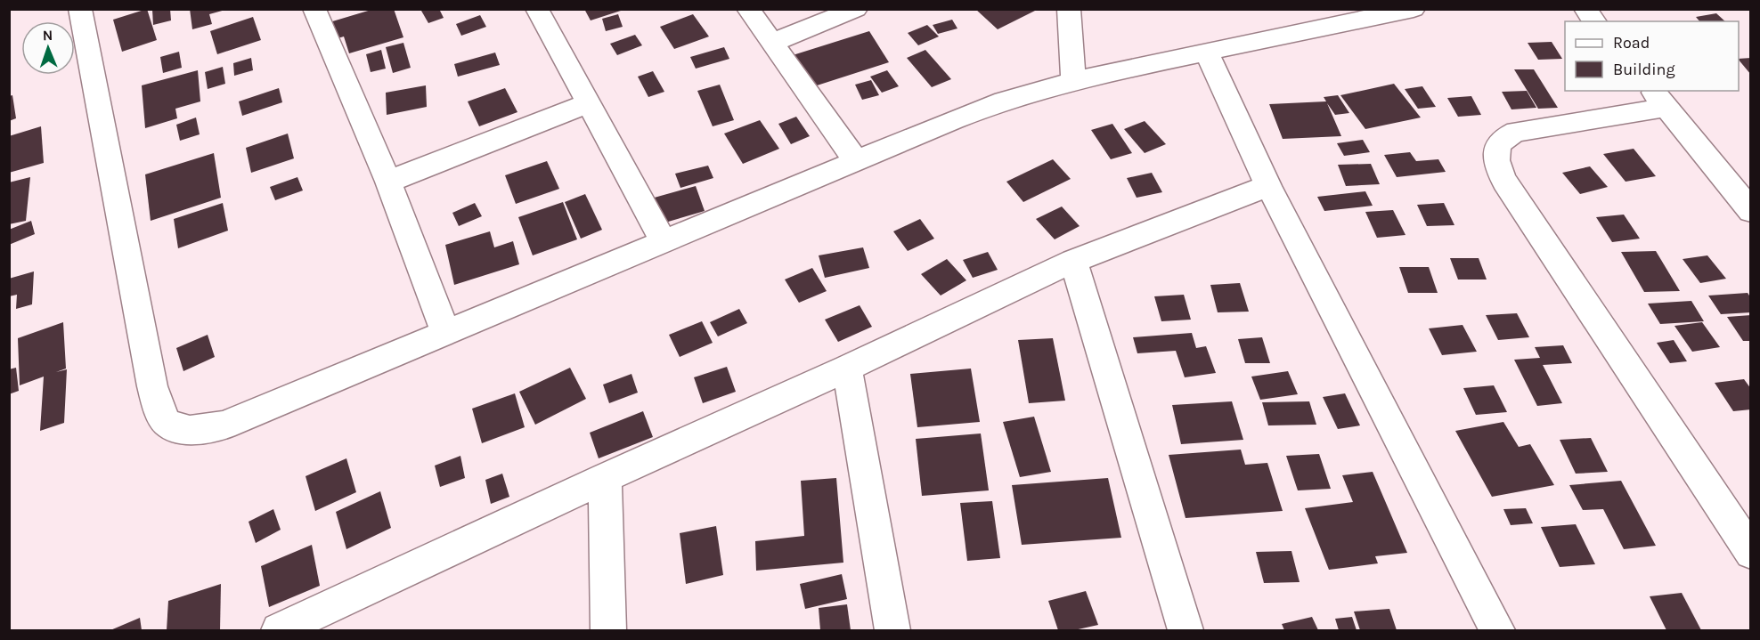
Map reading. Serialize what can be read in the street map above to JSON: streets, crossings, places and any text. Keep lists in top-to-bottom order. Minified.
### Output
{"legend":["Road","Building"],"north":"top"}
